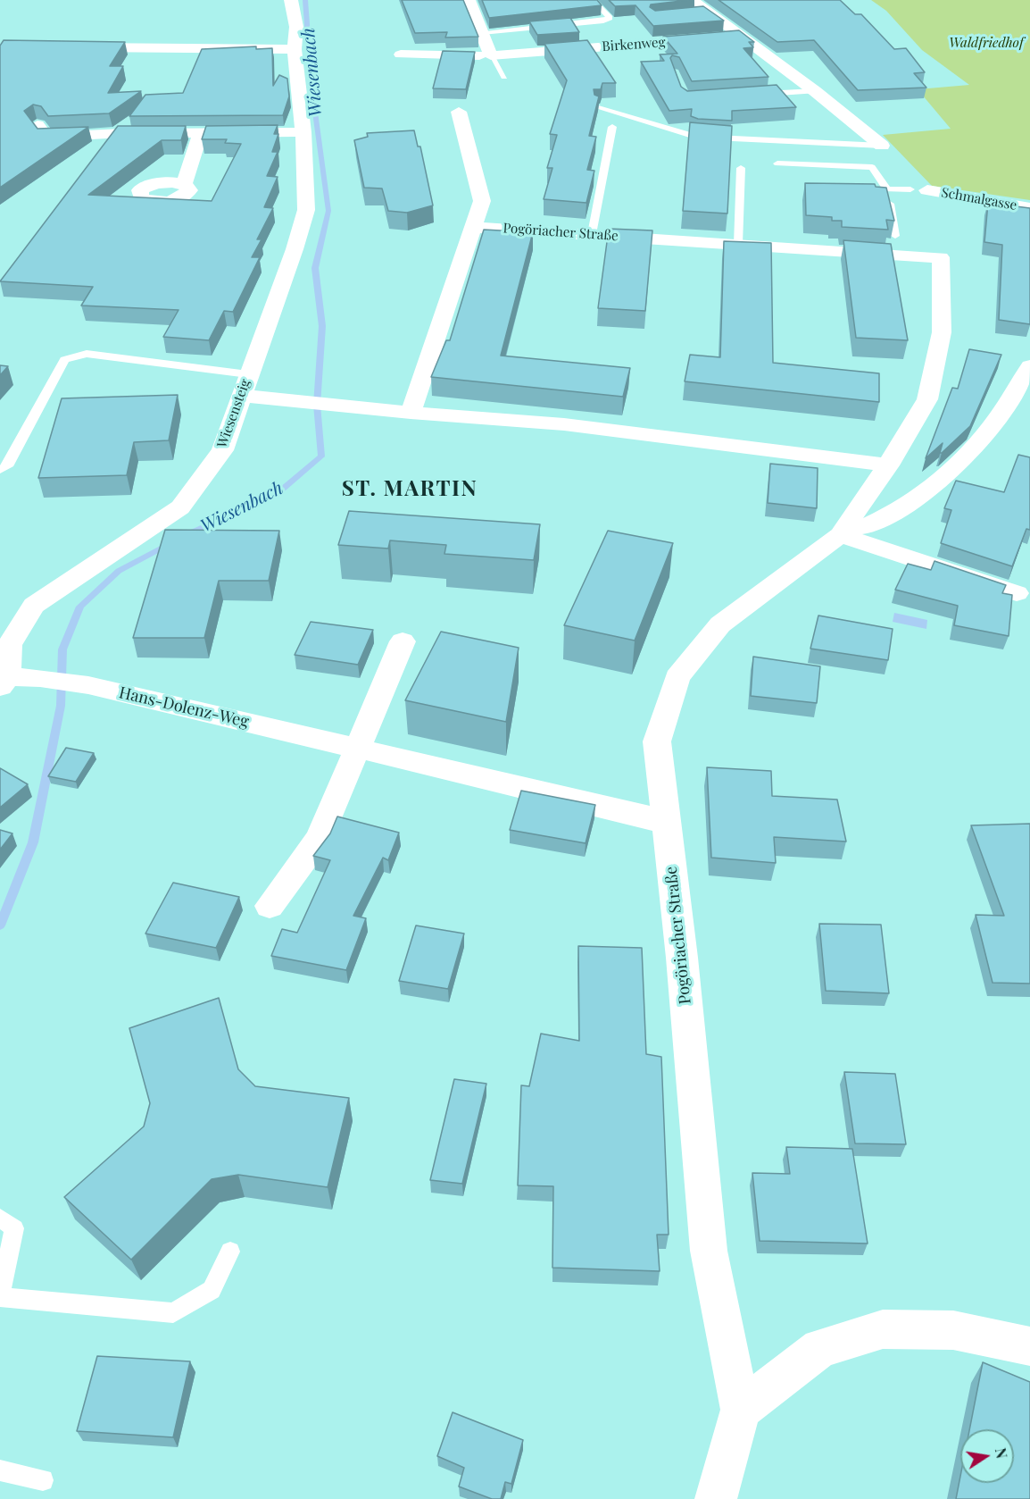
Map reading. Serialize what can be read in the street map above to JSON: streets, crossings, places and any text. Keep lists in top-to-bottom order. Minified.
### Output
{"streets":{"street":["Birkenweg","Schmalgasse","Pogöriacher Straße","Wiesensteig","Hans-Dolenz-Weg"]},"crossings":[["Pogöriacher Straße","Hans-Dolenz-Weg"],["Wiesensteig","Hans-Dolenz-Weg"]],"districts":["ST. MARTIN"],"water":["Wiesenbach"],"parks":["Waldfriedhof"],"north":"right"}
